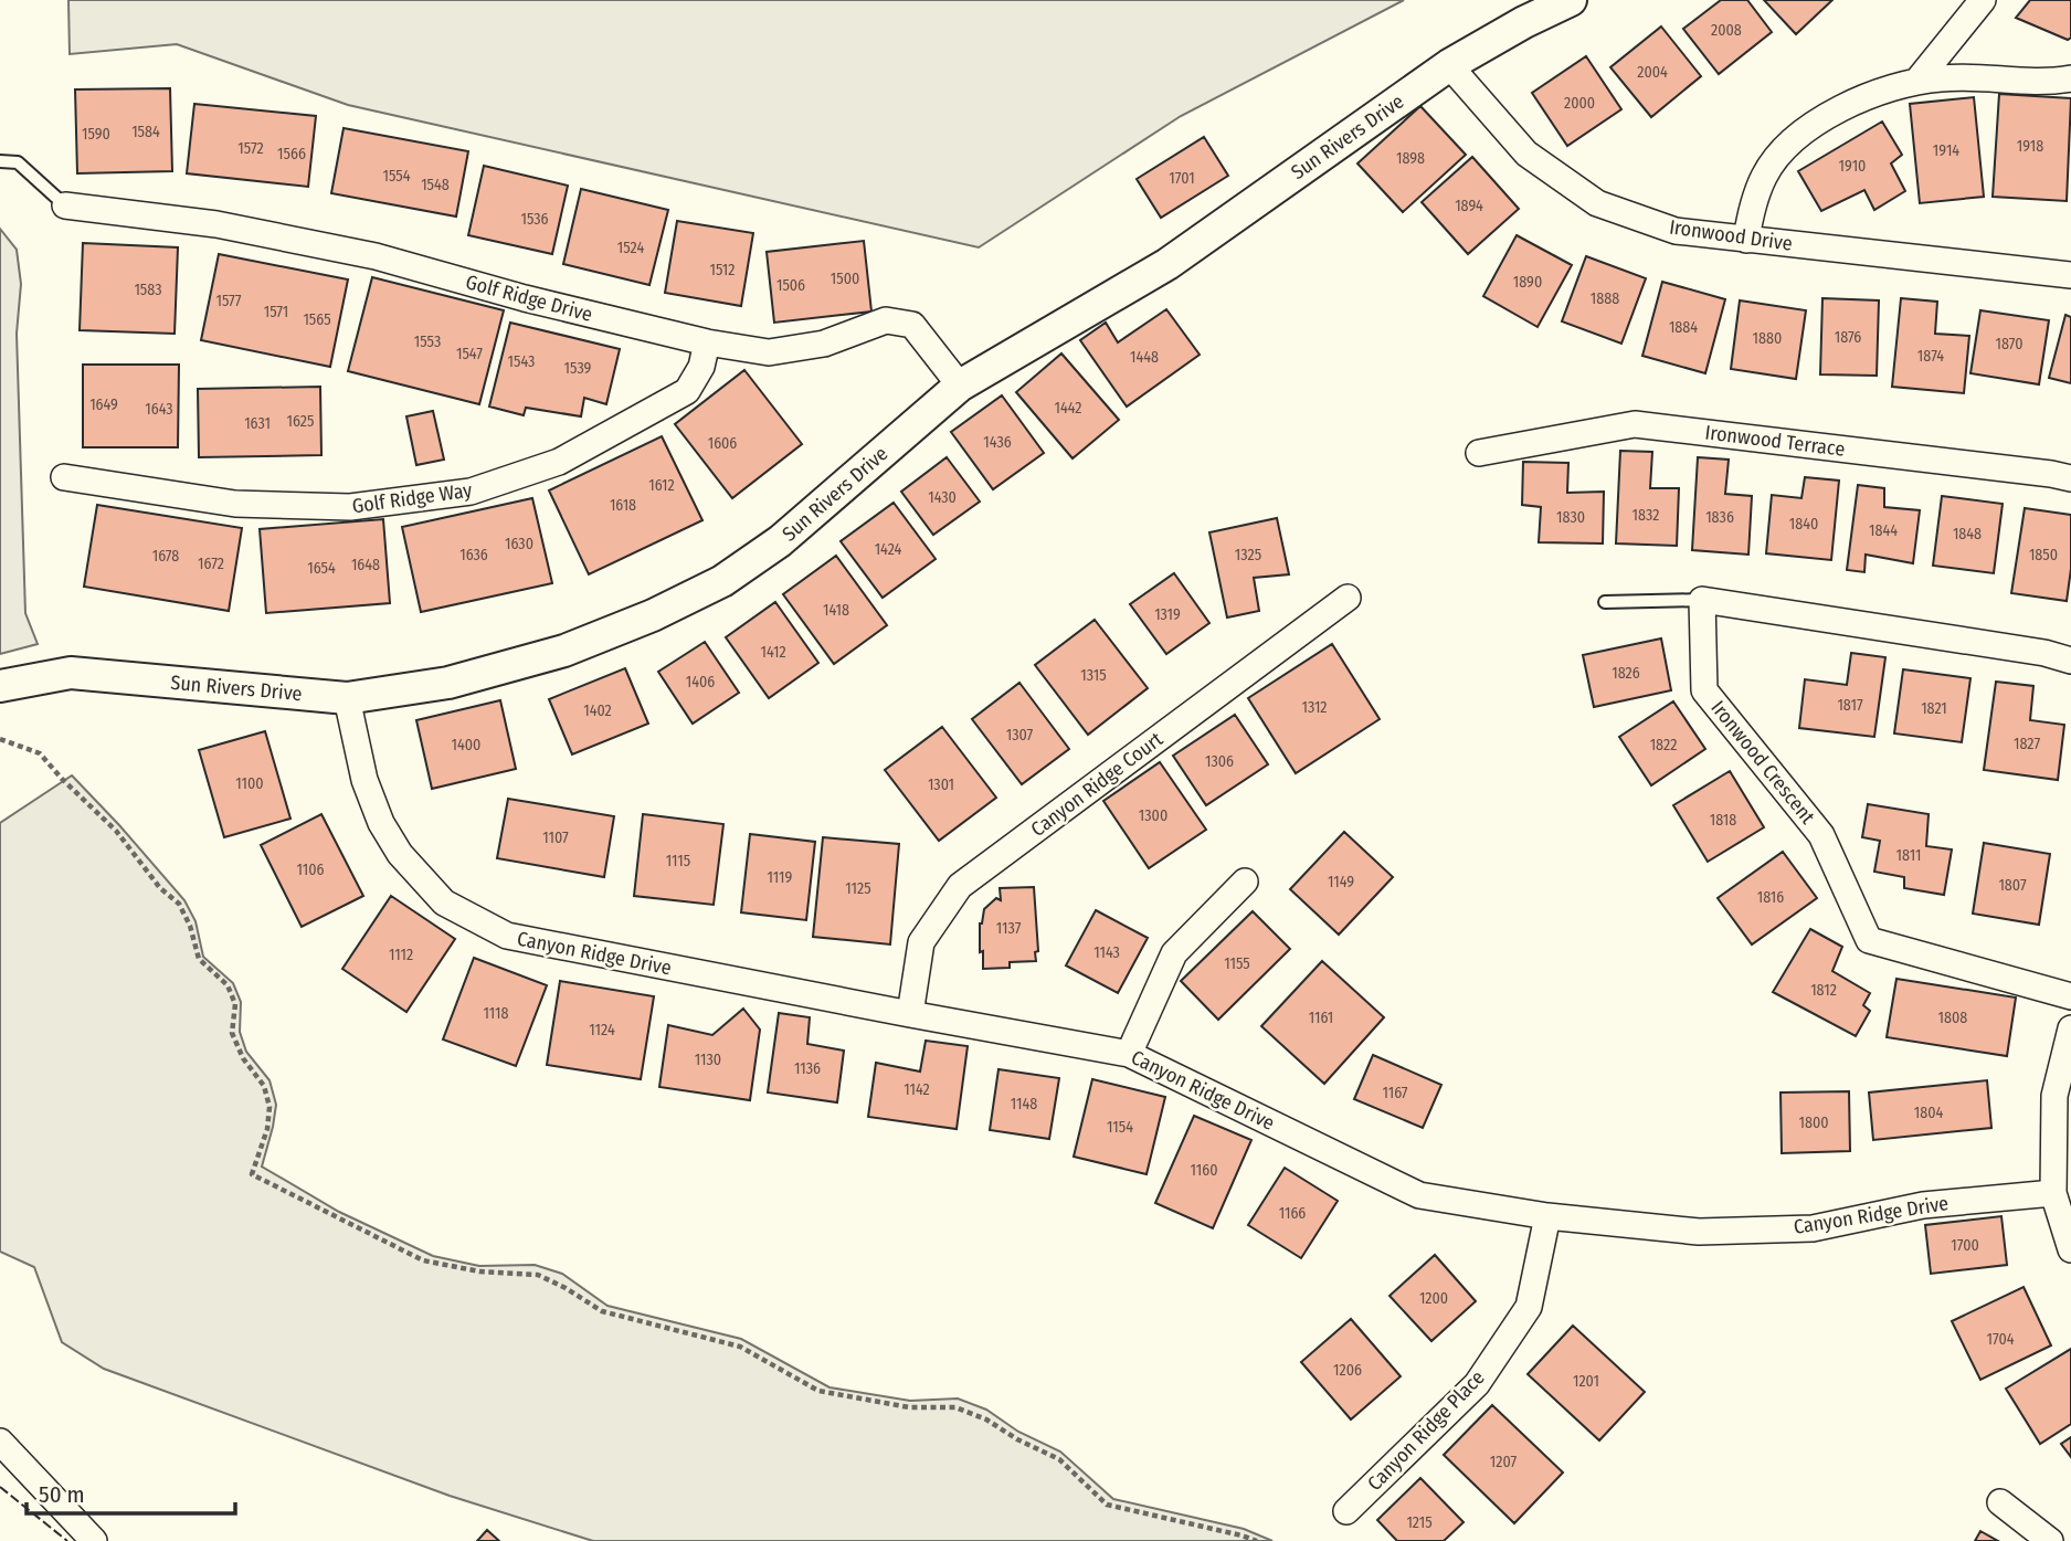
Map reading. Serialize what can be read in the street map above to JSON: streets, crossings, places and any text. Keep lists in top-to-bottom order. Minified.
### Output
{"streets":{"street":["Sun Rivers Drive","Ironwood Drive","Golf Ridge Drive","Ironwood Terrace","Golf Ridge Way","Ironwood Crescent","Canyon Ridge Court","Canyon Ridge Drive","Canyon Ridge Place"]},"crossings":[["Sun Rivers Drive","Ironwood Drive"],["Sun Rivers Drive","Golf Ridge Drive"],["Sun Rivers Drive","Canyon Ridge Drive"],["Golf Ridge Drive","Golf Ridge Way"],["Canyon Ridge Court","Canyon Ridge Drive"],["Canyon Ridge Drive","Canyon Ridge Place"]],"house_numbers":["2008","2004","2000","1584","1590","1918","1572","1914","1566","1898","1910","1554","1701","1548","1894","1536","1524","1512","1500","1890","1506","1583","1888","1577","1571","1565","1884","1876","1880","1553","1870","1547","1874","1448","1543","1539","1649","1442","1643","1625","1631","1436","1606","1612","1430","1618","1832","1830","1836","1840","1844","1848","1630","1424","1636","1325","1850","1678","1672","1648","1654","1418","1319","1412","1826","1315","1406","1817","1312","1821","1402","1307","1827","1400","1822","1306","1100","1301","1300","1818","1107","1811","1115","1106","1119","1149","1807","1125","1816","1137","1143","1112","1155","1812","1118","1161","1808","1124","1130","1136","1142","1167","1148","1804","1800","1154","1160","1166","1700","1200","1704","1206","1201","1207","1215"],"scale_bar":"50 m"}
